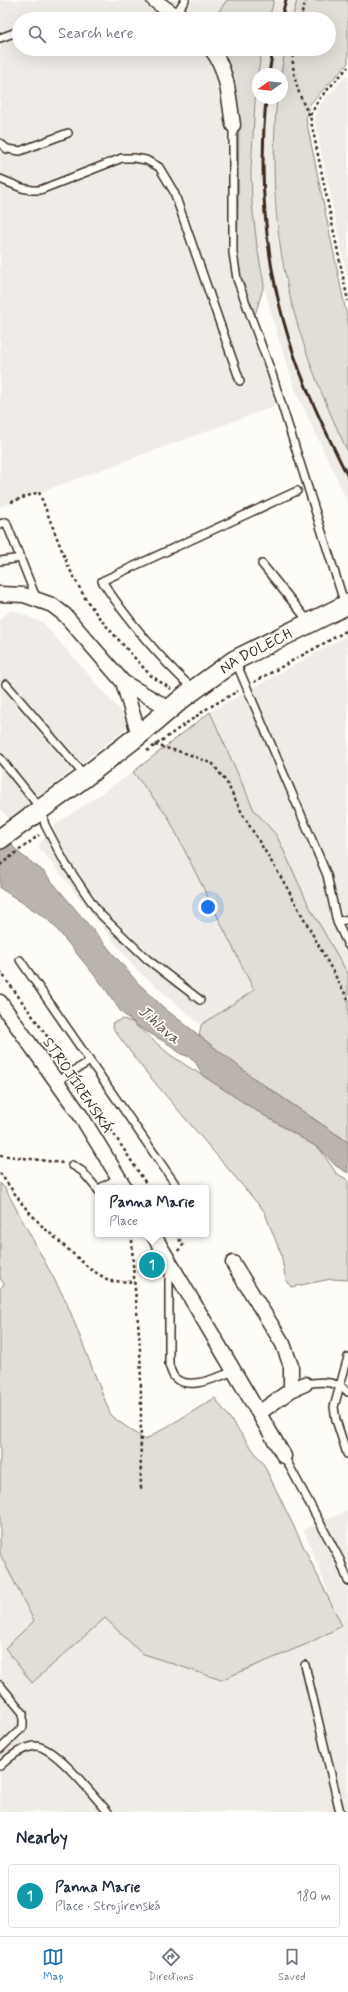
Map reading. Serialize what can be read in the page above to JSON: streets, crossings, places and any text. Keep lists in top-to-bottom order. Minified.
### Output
{"streets":{"main road":["NA DOLECH"],"street":["STROJÍRENSKÁ"]},"water":["Jihlava"],"north":"left","page":{"search":"Search here","popup":["Panna Marie","Place"],"pins":"1","heading":"Nearby","list":[{"mark":"1","name":"Panna Marie","note":"Place · Strojírenská","value":"180 m"}],"nav":["Map","Directions","Saved"]}}
